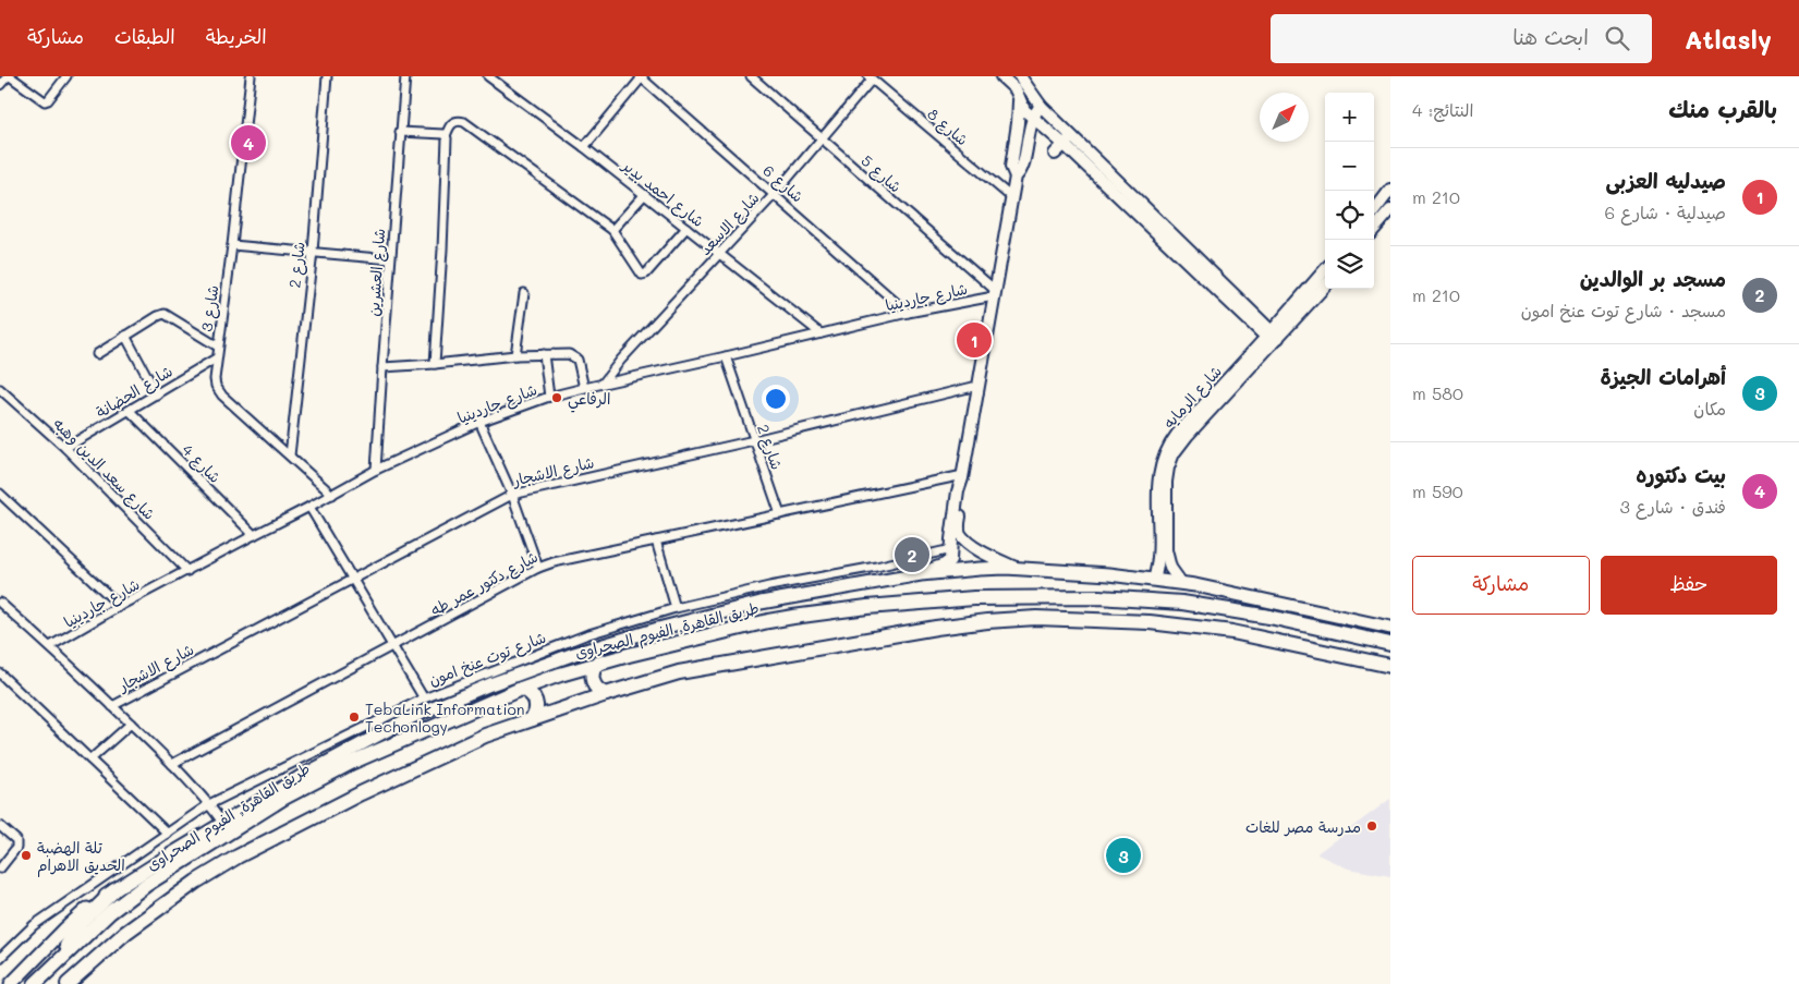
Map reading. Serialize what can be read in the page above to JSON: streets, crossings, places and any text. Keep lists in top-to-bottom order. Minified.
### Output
{"streets":{"highway":["طريق القاهرة, الفيوم الصحراوى"],"street":["شارع 8","شارع 5","شارع 6","شارع احمد بدير","شارع الاسعد","شارع 2","شارع العشرين","شارع جاردينيا","شارع 3","شارع الحضانة","شارع الرمايه","شارع 4","شارع سعد الدين وهبه","شارع الاشجار","شارع دكتور عمر طه","شارع توت عنخ امون"]},"crossings":[["شارع 8","شارع الاسعد"],["شارع 5","شارع الاسعد"],["شارع 5","شارع جاردينيا"],["شارع 6","شارع الاسعد"],["شارع 6","شارع جاردينيا"],["شارع احمد بدير","شارع الاسعد"],["شارع احمد بدير","شارع جاردينيا"],["شارع الاسعد","شارع جاردينيا"],["شارع 2","شارع جاردينيا"],["شارع 2","شارع 3"],["شارع 2","شارع الاشجار"],["شارع 2","شارع دكتور عمر طه"],["شارع العشرين","شارع جاردينيا"],["شارع جاردينيا","شارع 3"],["شارع جاردينيا","شارع 4"],["شارع جاردينيا","شارع سعد الدين وهبه"],["شارع 3","شارع الحضانة"],["شارع الحضانة","شارع 4"],["شارع الحضانة","شارع سعد الدين وهبه"]],"places":["الرفاعي","TebaLink Information Techonlogy","مدرسة مصر للغات","تلة الهضبة الحديق الاهرام"],"north":"top right","page":{"header":"Atlasly","search":"ابحث هنا","nav":["الخريطة","الطبقات","مشاركة"],"heading":["بالقرب منك","النتائج: 4"],"map_buttons":["+","−"],"pins":["4","1","2","3"],"list":[{"mark":"1","name":"صيدليه العزبى","note":"صيدلية · شارع 6","value":"210 m"},{"mark":"2","name":"مسجد بر الوالدين","note":"مسجد · شارع توت عنخ امون","value":"210 m"},{"mark":"3","name":"أهرامات الجيزة","note":"مكان","value":"580 m"},{"mark":"4","name":"بيت دكتوره","note":"فندق · شارع 3","value":"590 m"}],"buttons":["حفظ","مشاركة"]}}
